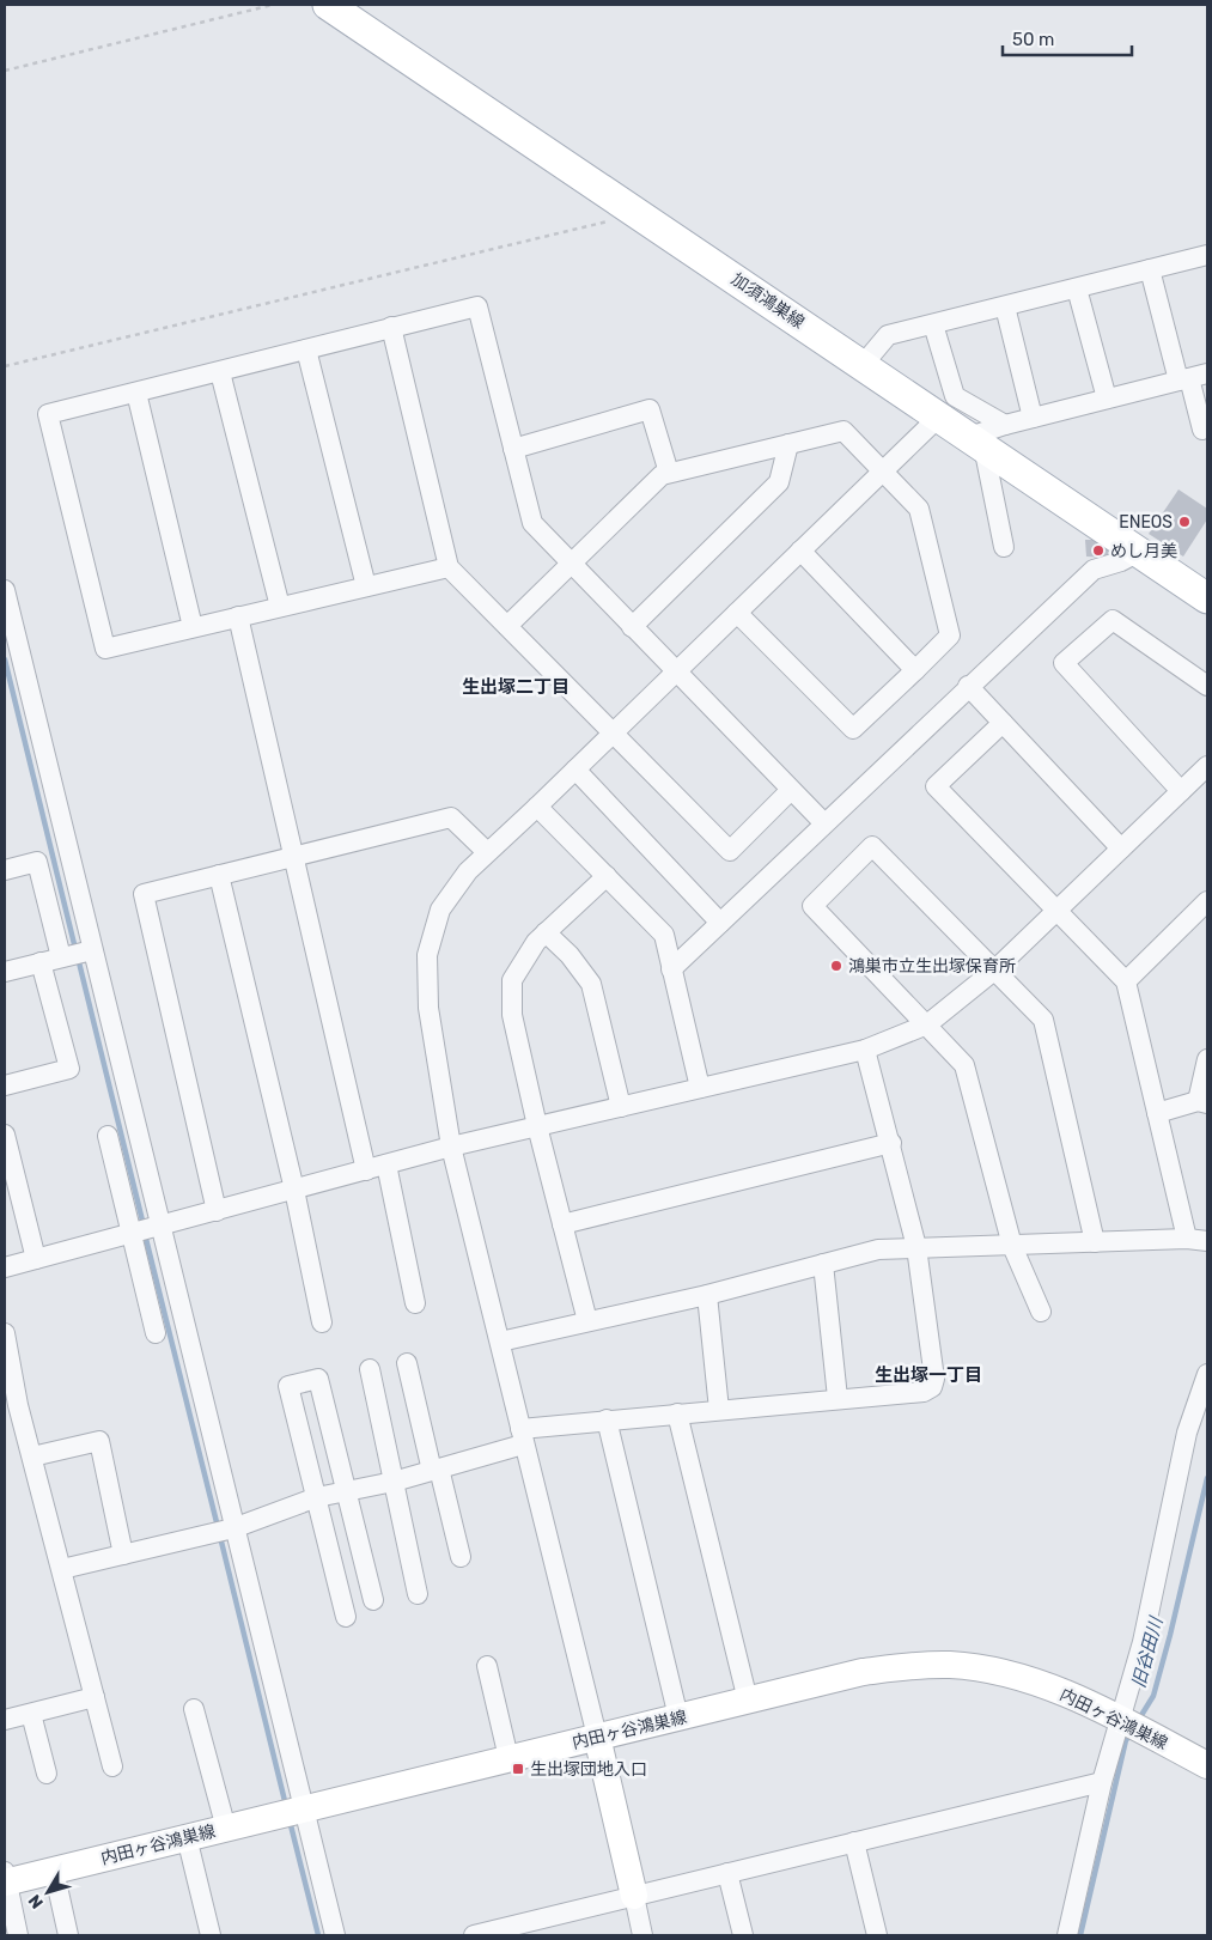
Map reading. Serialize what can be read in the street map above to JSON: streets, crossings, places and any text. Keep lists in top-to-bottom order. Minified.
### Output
{"streets":{"main road":["加須鴻巣線","内田ヶ谷鴻巣線"]},"districts":["生出塚二丁目","生出塚一丁目"],"water":["旧谷田川"],"places":{"other":["ENEOS","めし月美","鴻巣市立生出塚保育所"],"transit":["生出塚団地入口"]},"scale_bar":"50 m","north":"bottom left"}
